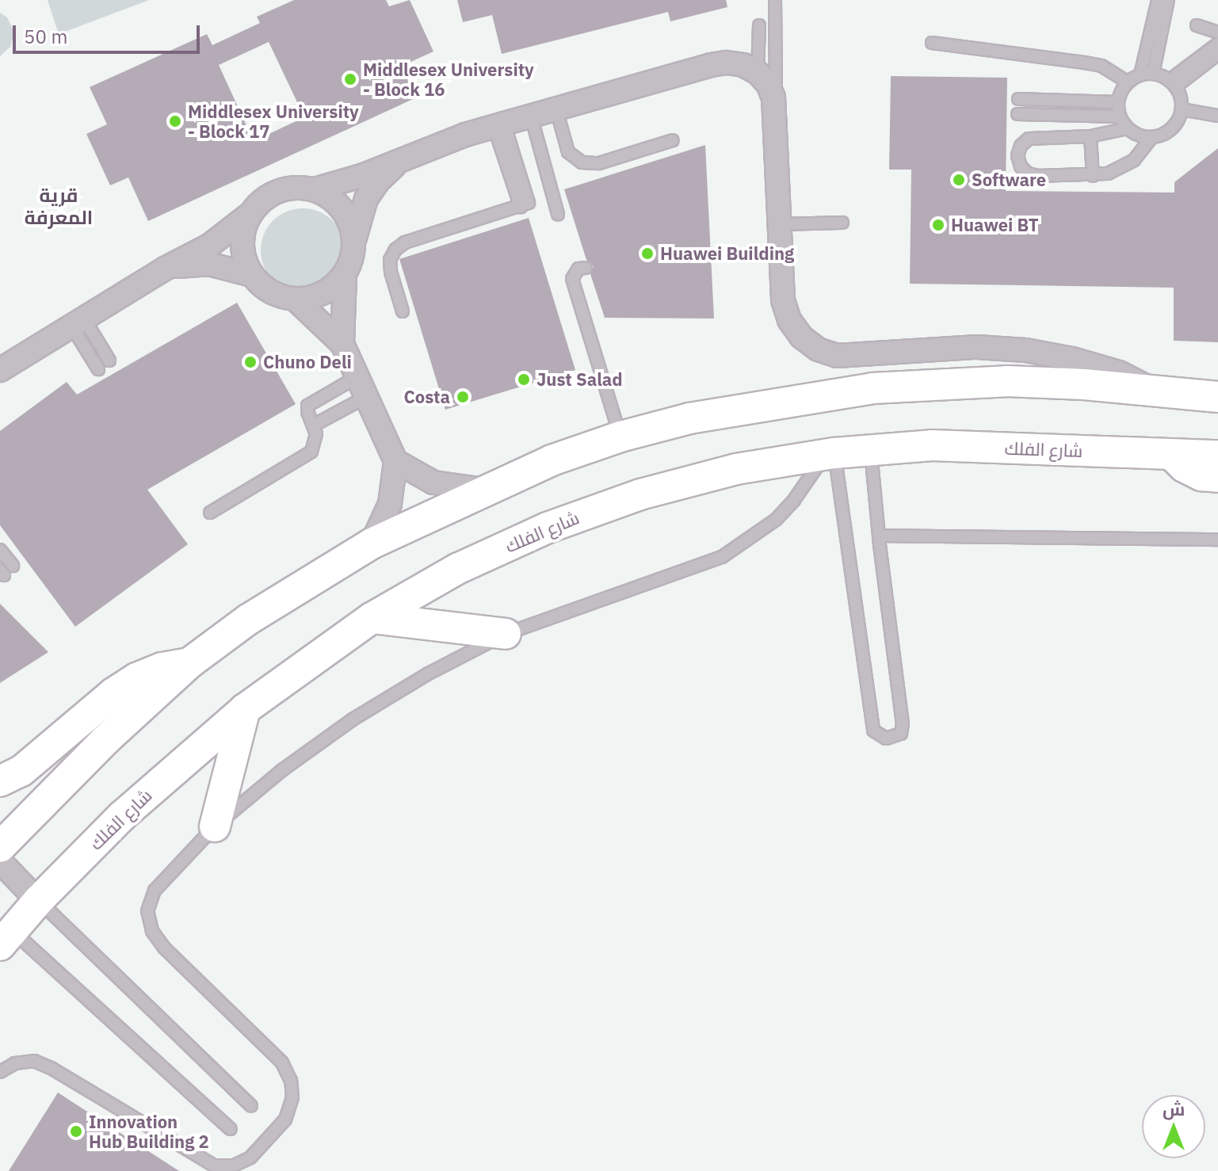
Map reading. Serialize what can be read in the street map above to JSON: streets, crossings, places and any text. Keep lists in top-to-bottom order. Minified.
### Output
{"streets":{"street":["شارع الفلك"]},"districts":["قرية المعرفة"],"places":["Middlesex University - Block 16","Middlesex University - Block 17","Software","Huawei BT","Huawei Building","Chuno Deli","Just Salad","Costa","Innovation Hub Building 2"],"scale_bar":"50 m","north":"top"}
